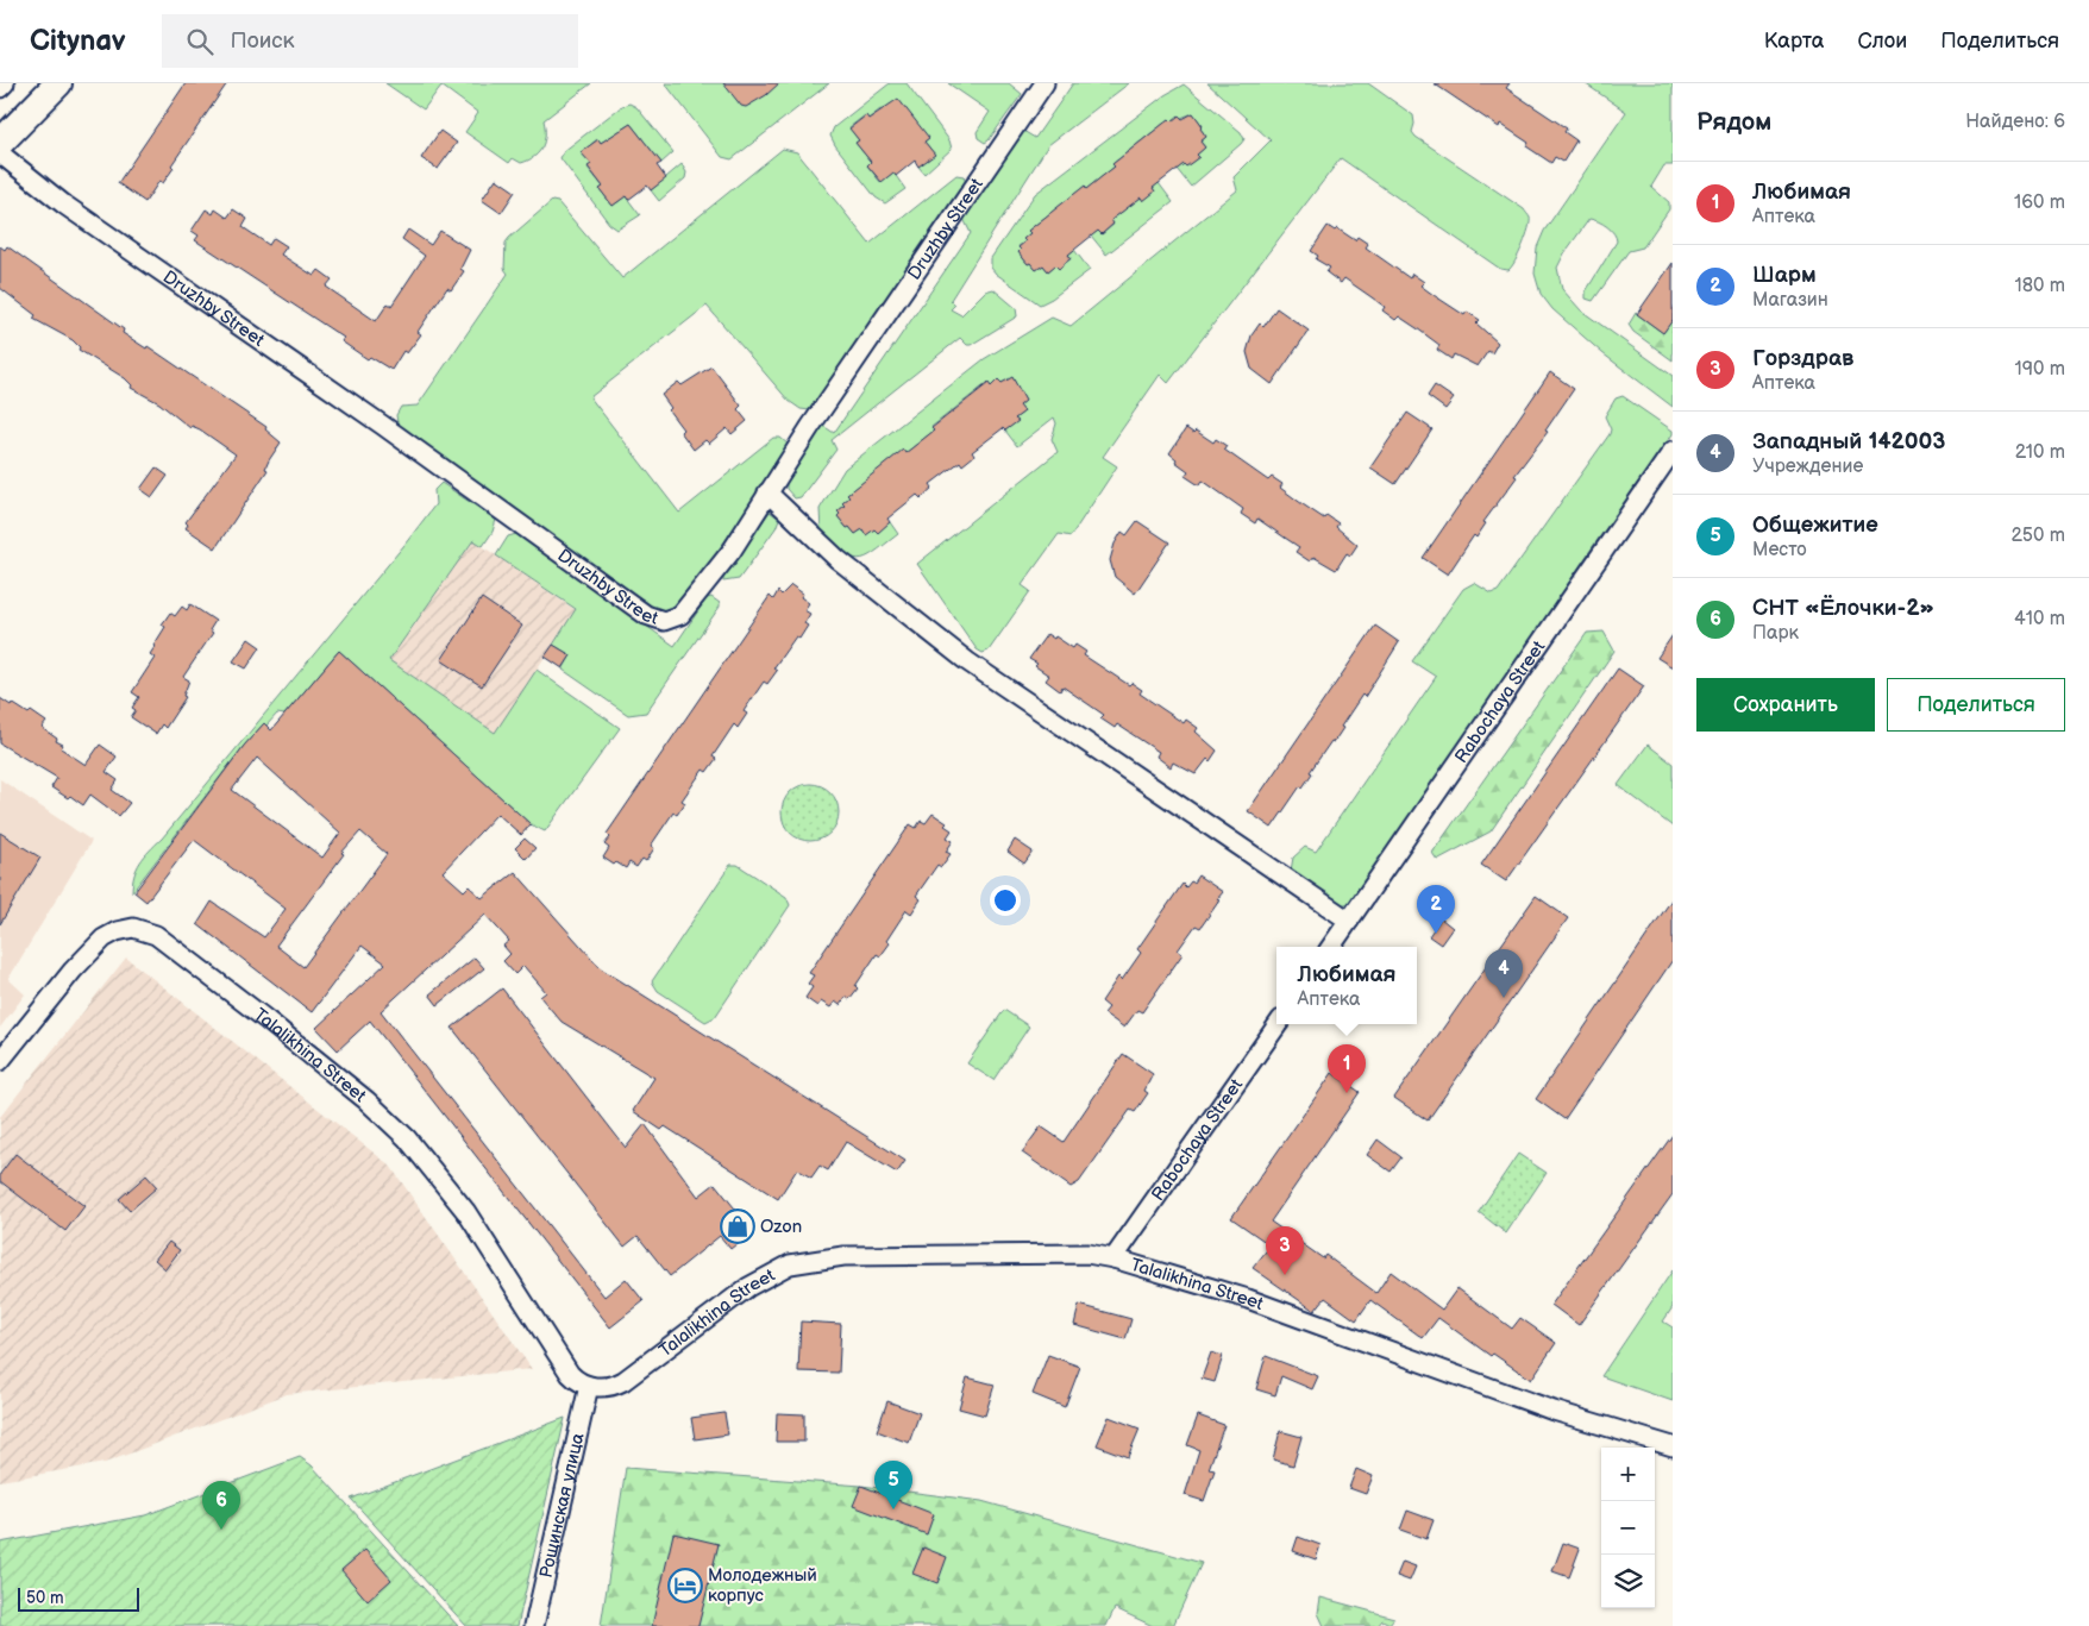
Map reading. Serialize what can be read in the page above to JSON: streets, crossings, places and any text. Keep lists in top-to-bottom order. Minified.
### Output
{"streets":{"street":["Druzhby Street","Rabochaya Street","Talalikhina Street","Рощинская улица"]},"crossings":[["Rabochaya Street","Talalikhina Street"],["Talalikhina Street","Рощинская улица"]],"places":{"shop":["Ozon"],"hotel":["Молодежный корпус"]},"scale_bar":"50 m","page":{"header":"Citynav","search":"Поиск","nav":["Карта","Слои","Поделиться"],"heading":["Рядом","Найдено: 6"],"list":[{"mark":"1","name":"Любимая","note":"Аптека","value":"160 m"},{"mark":"2","name":"Шарм","note":"Магазин","value":"180 m"},{"mark":"3","name":"Горздрав","note":"Аптека","value":"190 m"},{"mark":"4","name":"Западный 142003","note":"Учреждение","value":"210 m"},{"mark":"5","name":"Общежитие","note":"Место","value":"250 m"},{"mark":"6","name":"СНТ «Ёлочки-2»","note":"Парк","value":"410 m"}],"buttons":["Сохранить","Поделиться"],"pins":["2","4","1","3","5","6"],"popup":["Любимая","Аптека"],"map_buttons":["+","−"],"scale":"50 m"}}
